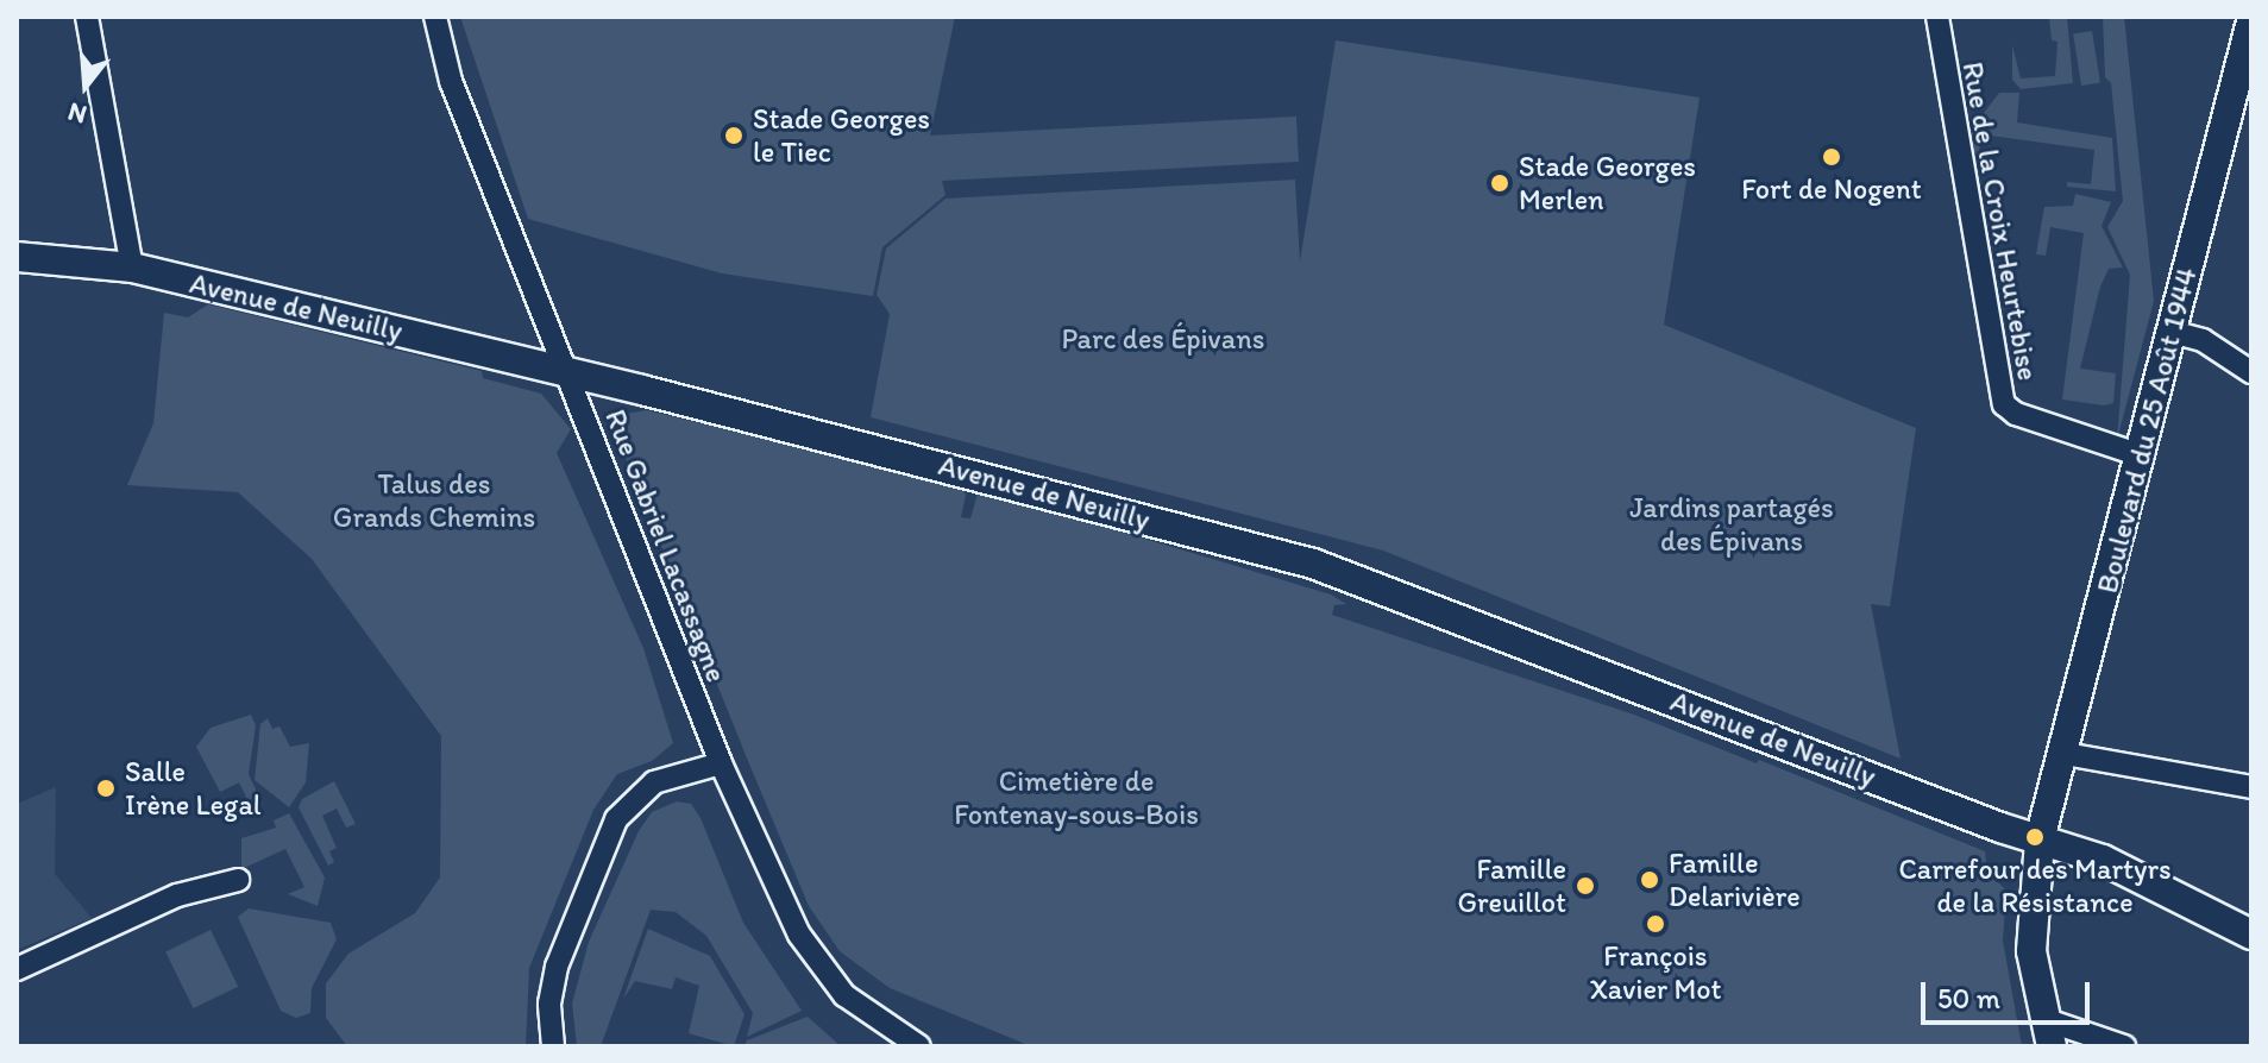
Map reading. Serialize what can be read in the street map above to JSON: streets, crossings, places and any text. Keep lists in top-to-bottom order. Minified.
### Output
{"streets":{"street":["Rue de la Croix Heurtebise","Avenue de Neuilly","Boulevard du 25 Août 1944","Rue Gabriel Lacassagne"]},"crossings":[["Rue de la Croix Heurtebise","Boulevard du 25 Août 1944"],["Avenue de Neuilly","Boulevard du 25 Août 1944"],["Avenue de Neuilly","Rue Gabriel Lacassagne"]],"parks":["Parc des Épivans","Talus des Grands Chemins","Jardins partagés des Épivans","Cimetière de Fontenay-sous-Bois"],"places":["Stade Georges le Tiec","Fort de Nogent","Stade Georges Merlen","Salle Irène Legal","Carrefour des Martyrs de la Résistance","Famille Delarivière","Famille Greuillot","François Xavier Mot"],"scale_bar":"50 m","north":"bottom"}
